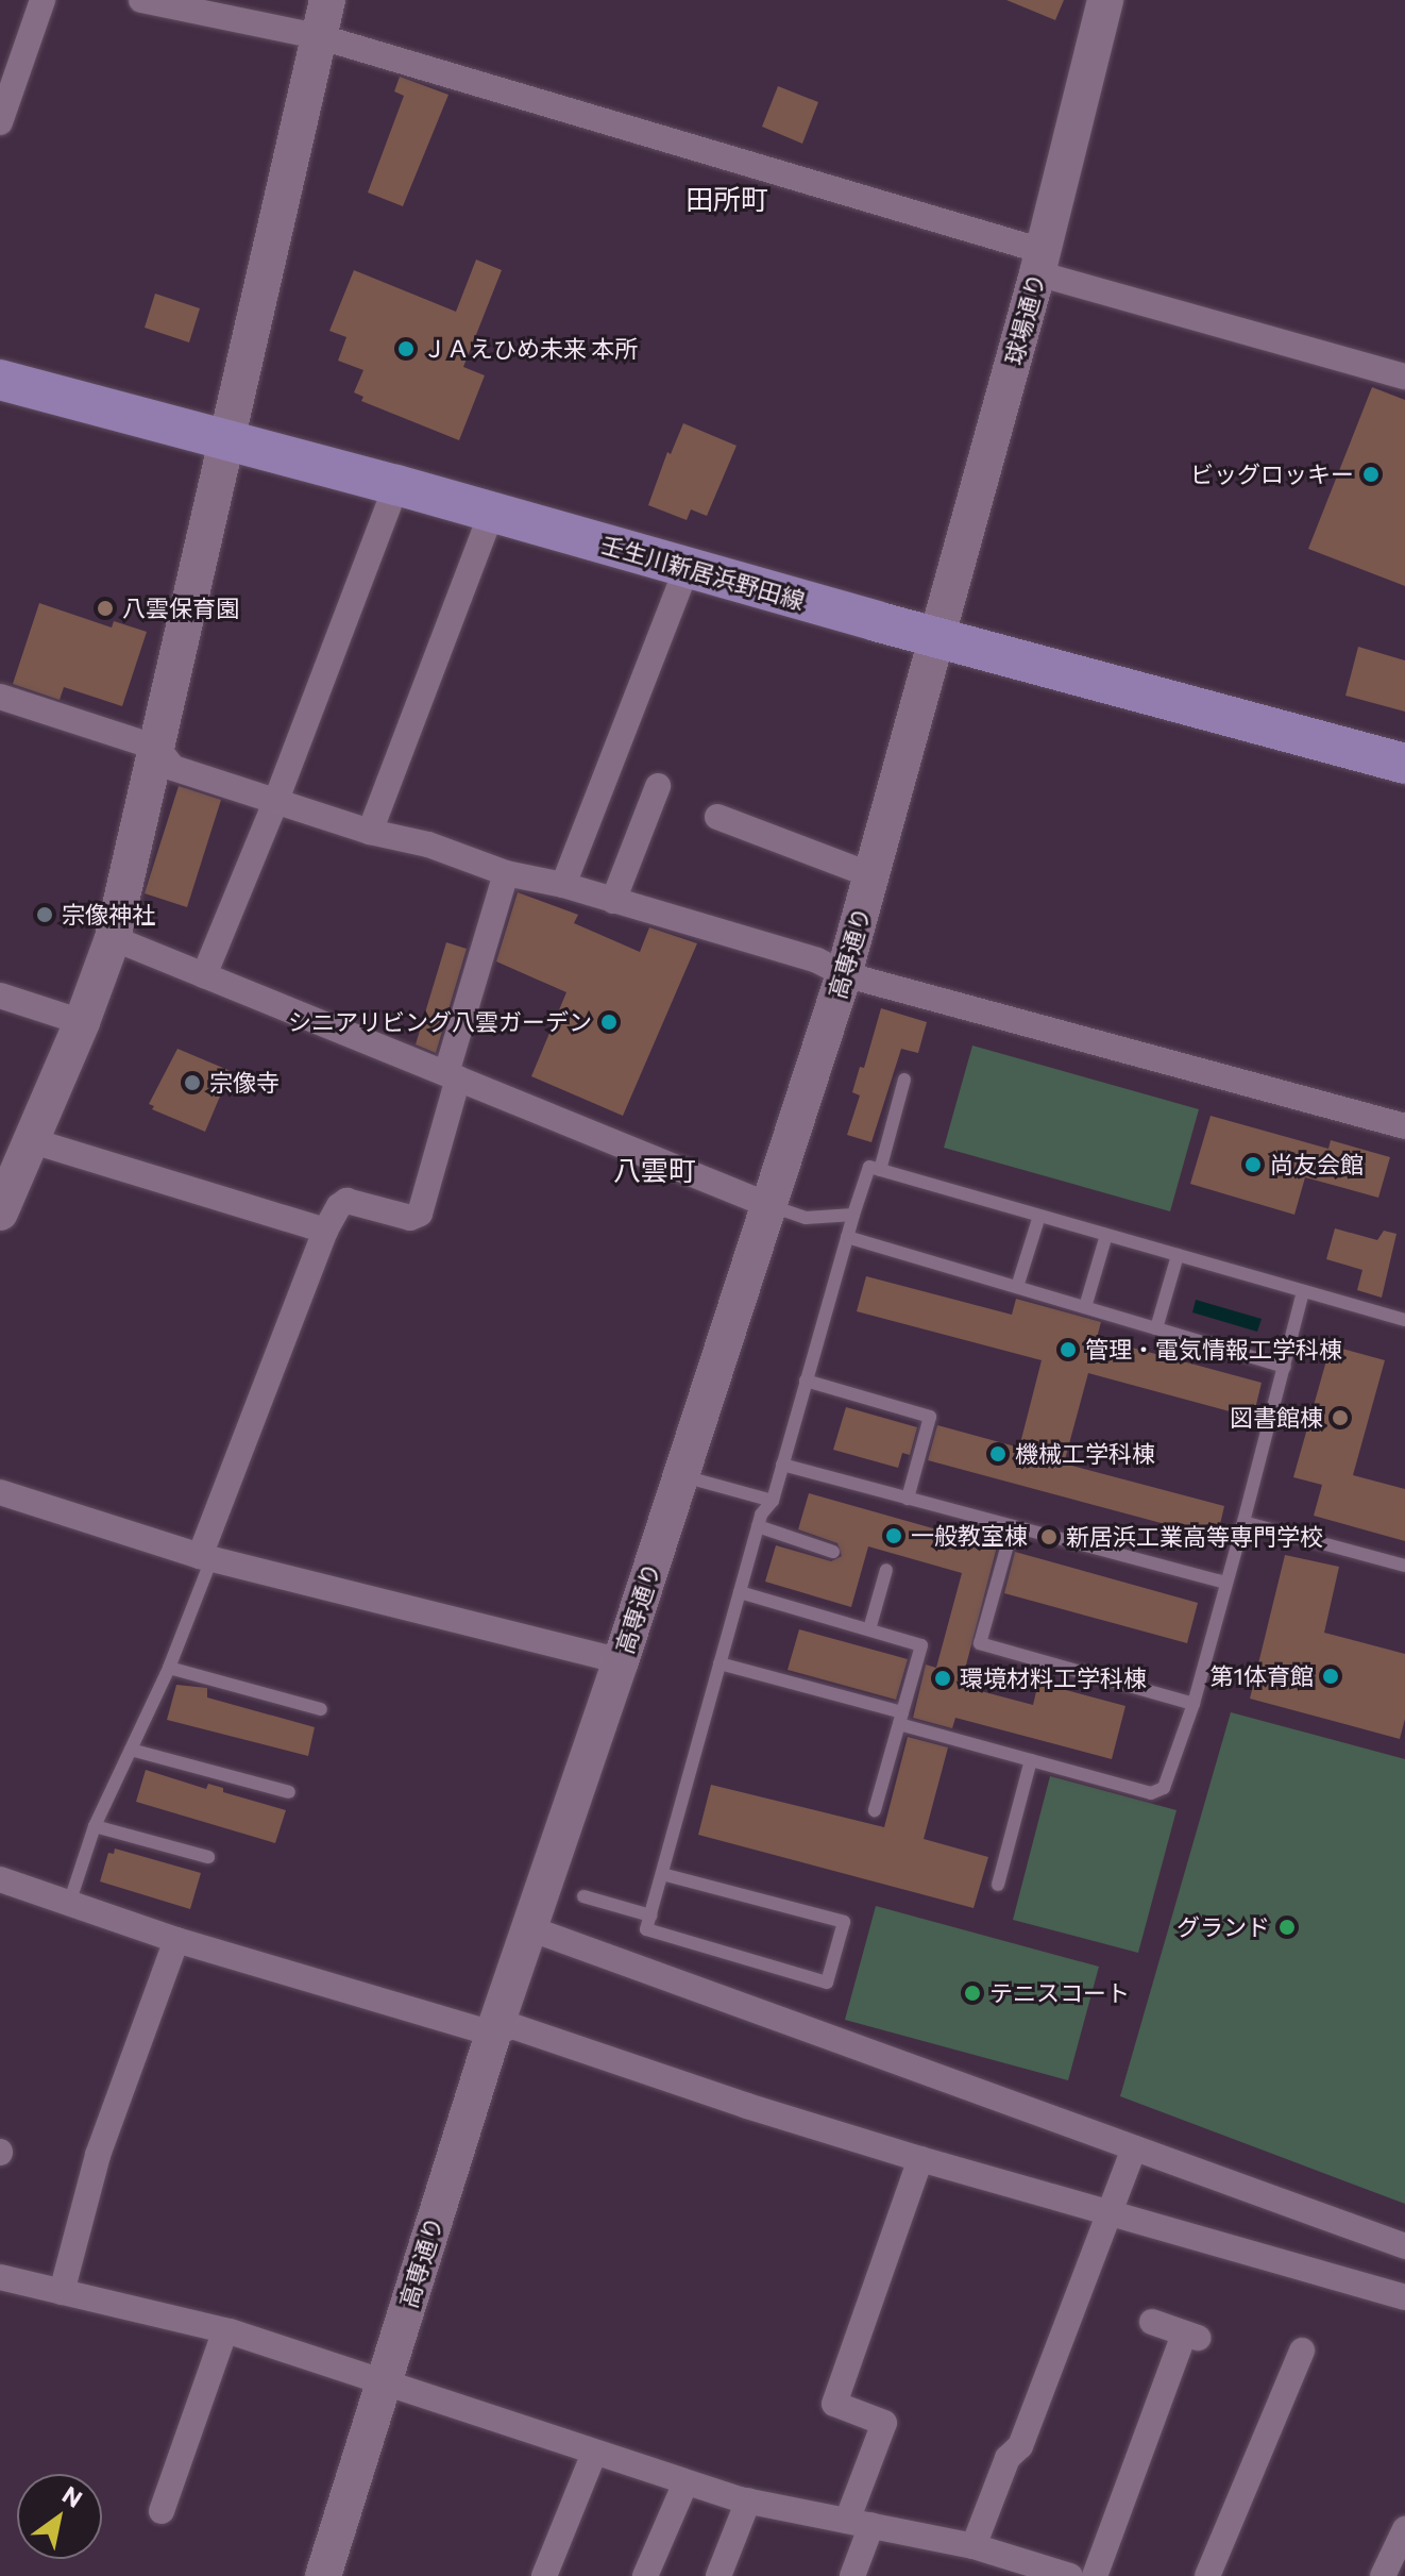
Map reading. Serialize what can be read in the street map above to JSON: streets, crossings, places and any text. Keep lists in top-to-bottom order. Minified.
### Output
{"streets":{"main road":["壬生川新居浜野田線"],"street":["球場通り","高専通り"]},"crossings":[["球場通り","壬生川新居浜野田線"],["球場通り","高専通り"],["壬生川新居浜野田線","高専通り"]],"districts":["田所町","八雲町"],"places":["ＪＡえひめ未来 本所","ビッグロッキー","八雲保育園","宗像神社","シニアリビング八雲ガーデン","宗像寺","尚友会館","管理・電気情報工学科棟","図書館棟","機械工学科棟","一般教室棟","新居浜工業高等専門学校","第1体育館","環境材料工学科棟","グランド","テニスコート"],"north":"top right"}
